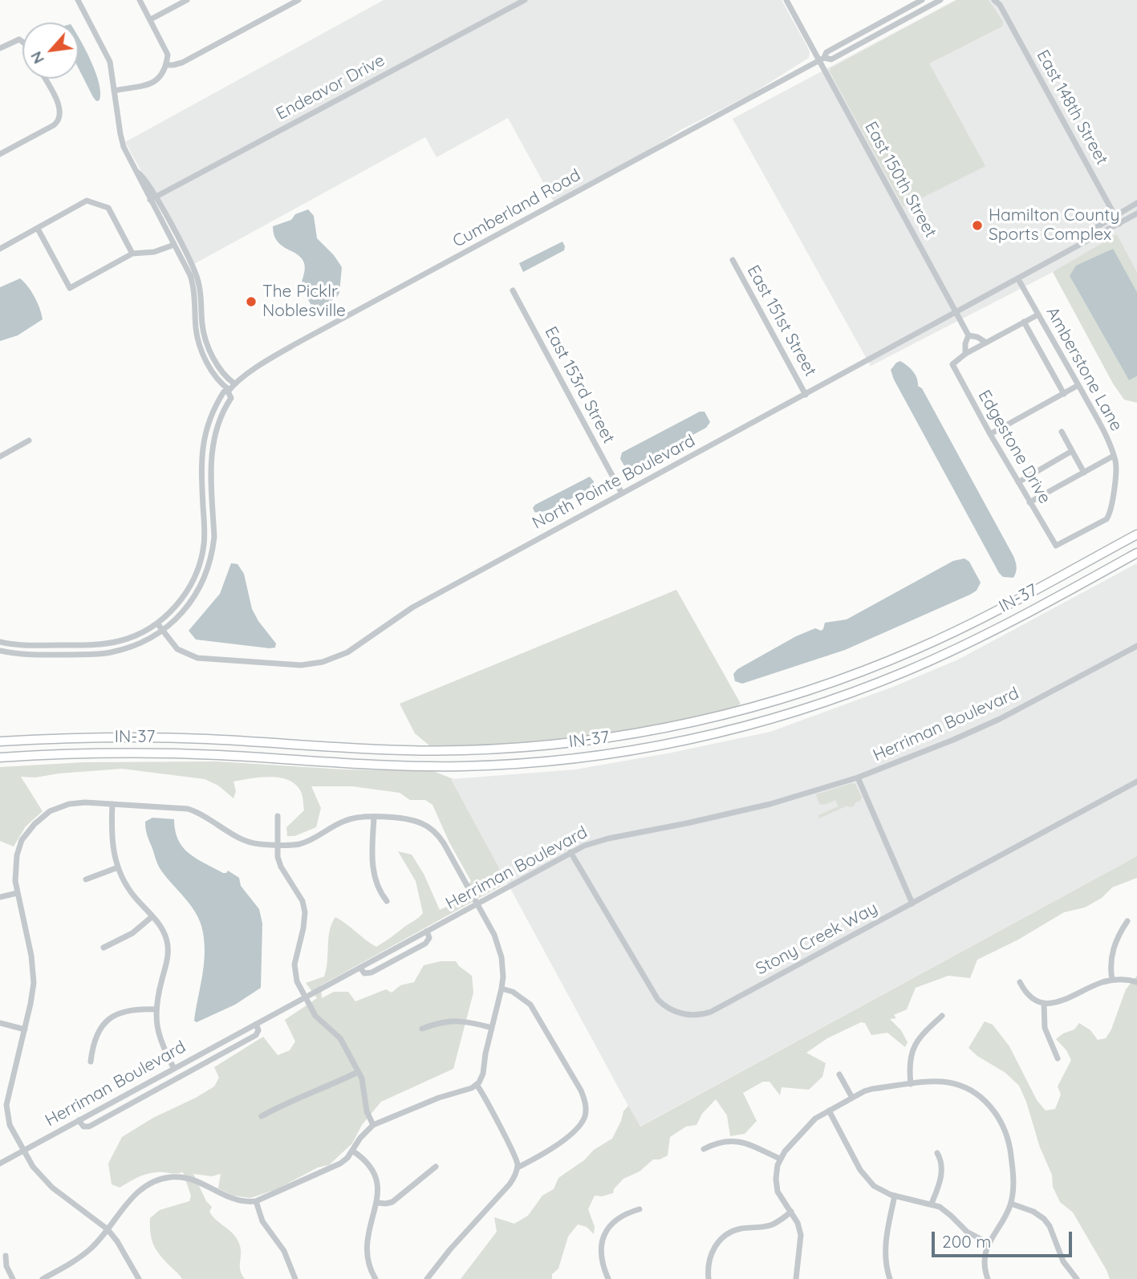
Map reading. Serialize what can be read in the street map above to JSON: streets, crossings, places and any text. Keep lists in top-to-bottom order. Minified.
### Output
{"streets":{"highway":["IN-37"],"street":["Endeavor Drive","East 148th Street","East 150th Street","Cumberland Road","East 151st Street","Amberstone Lane","East 153rd Street","Edgestone Drive","North Pointe Boulevard","Herriman Boulevard","Stony Creek Way"]},"crossings":[["East 148th Street","North Pointe Boulevard"],["East 150th Street","Cumberland Road"],["East 150th Street","North Pointe Boulevard"],["Cumberland Road","North Pointe Boulevard"],["East 151st Street","North Pointe Boulevard"],["Amberstone Lane","Edgestone Drive"],["Amberstone Lane","North Pointe Boulevard"],["East 153rd Street","North Pointe Boulevard"],["Herriman Boulevard","Stony Creek Way"]],"places":["Hamilton County Sports Complex","The Picklr Noblesville"],"scale_bar":"200 m","north":"bottom left"}
